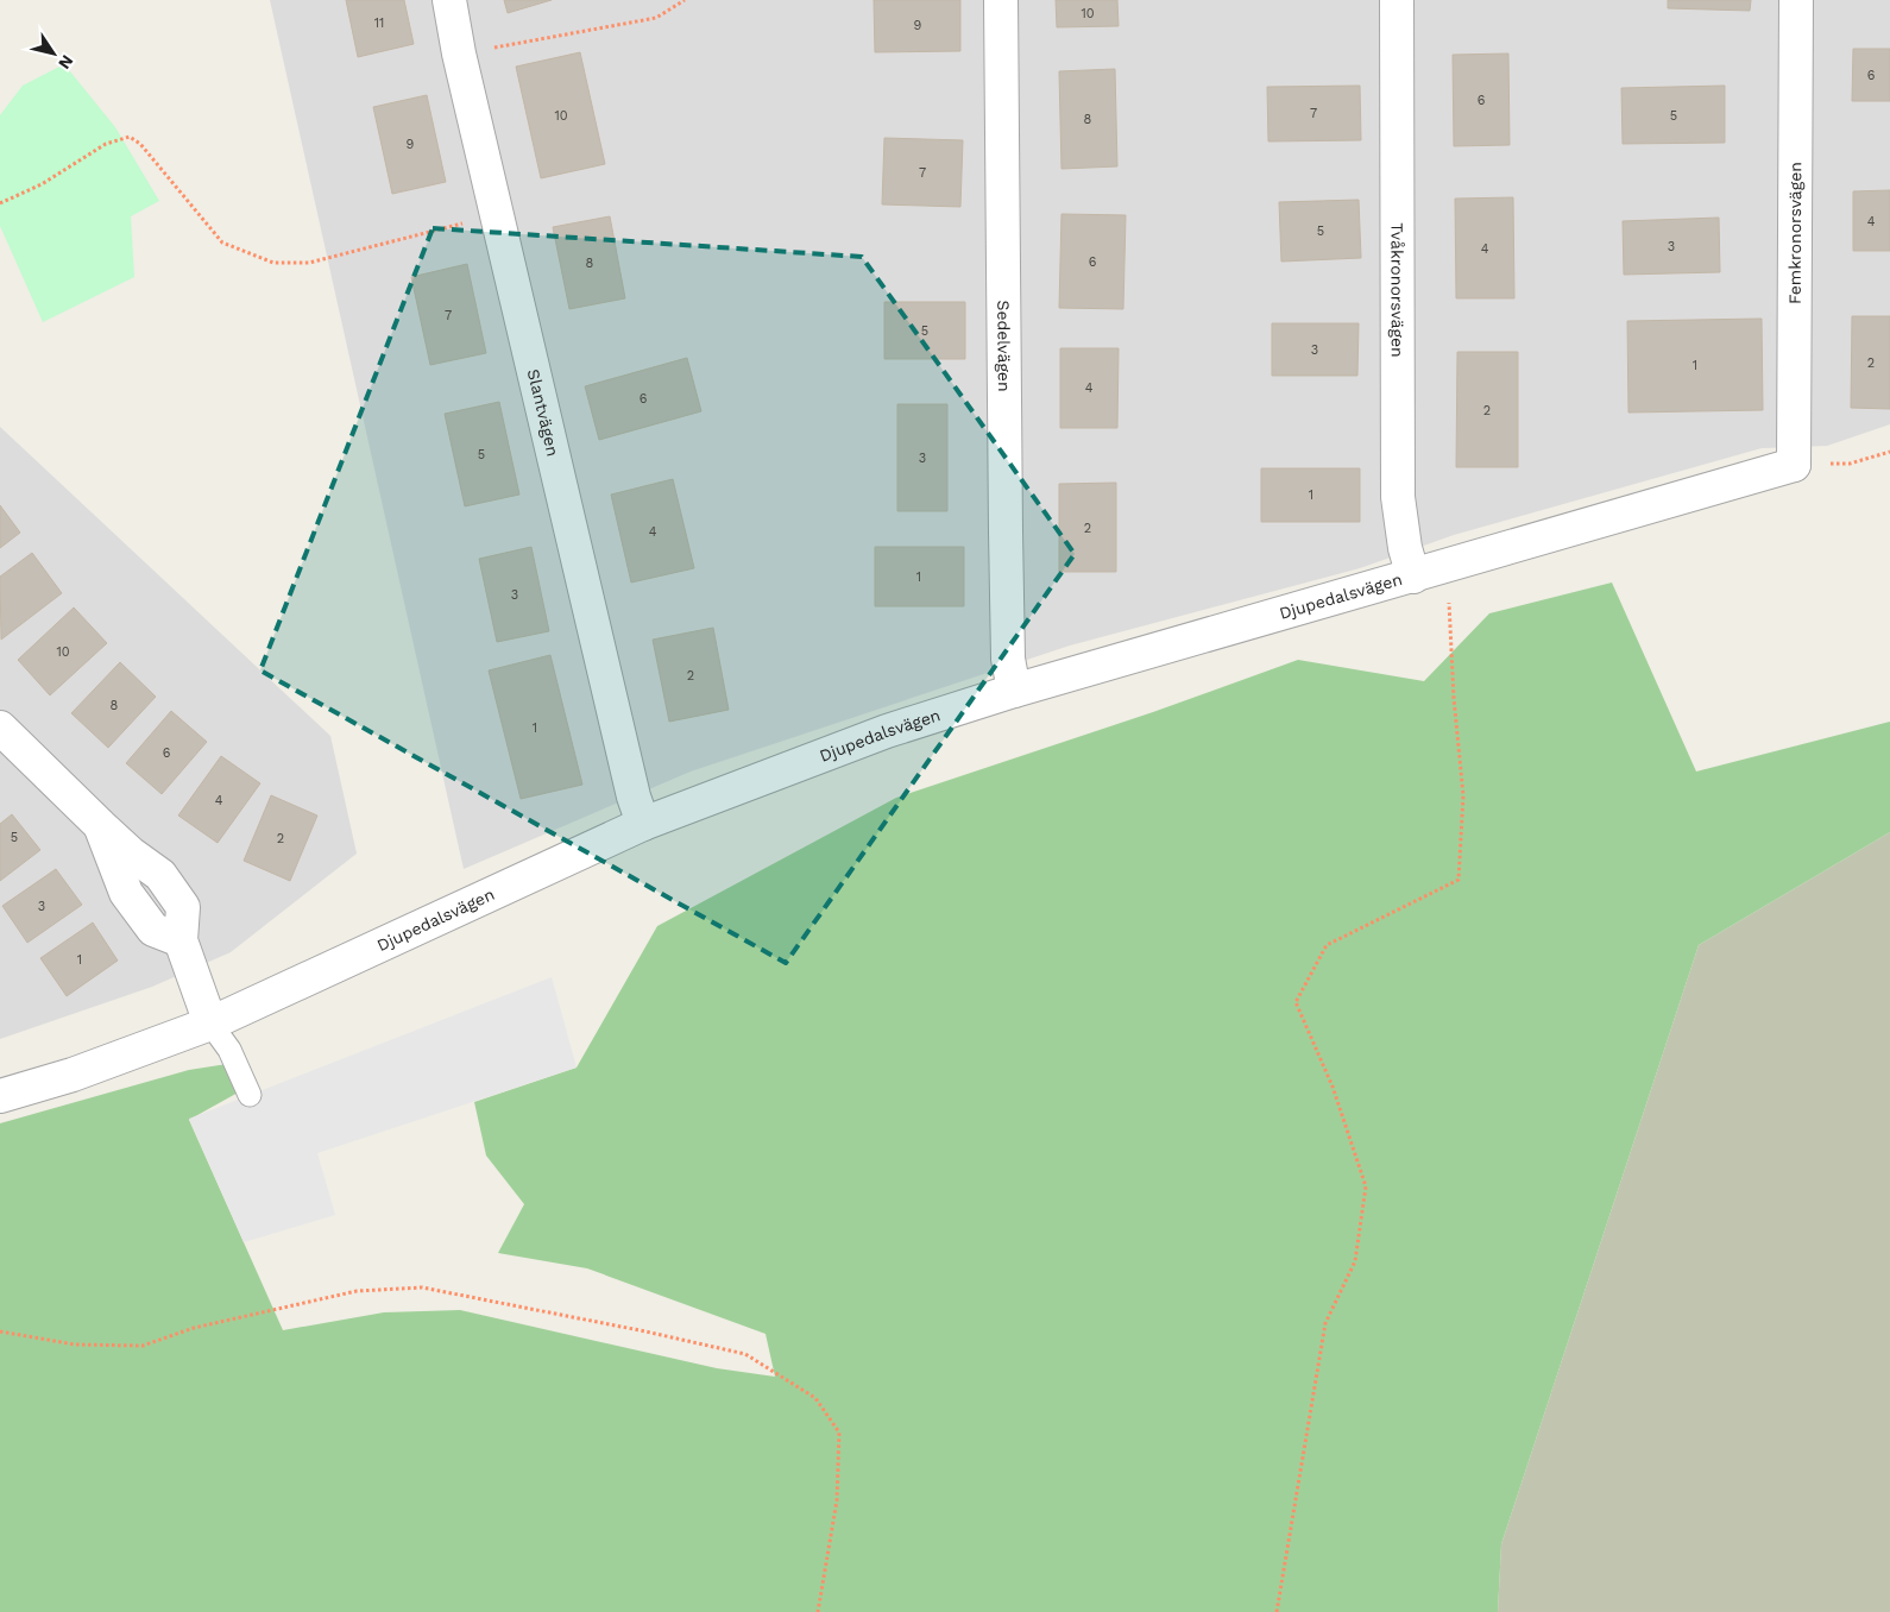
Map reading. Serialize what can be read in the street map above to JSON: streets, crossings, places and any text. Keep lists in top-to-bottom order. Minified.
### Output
{"streets":{"street":["Femkronorsvägen","Tvåkronorsvägen","Sedelvägen","Slantvägen","Djupedalsvägen"]},"crossings":[["Femkronorsvägen","Djupedalsvägen"],["Tvåkronorsvägen","Djupedalsvägen"],["Sedelvägen","Djupedalsvägen"],["Slantvägen","Djupedalsvägen"]],"house_numbers":["10","11","9","6","6","7","10","5","8","9","7","4","5","3","4","6","8","7","5","3","2","1","4","6","2","5","3","1","2","4","1","3","10","2","8","1","6","4","5","2","3","1"],"north":"bottom right"}
